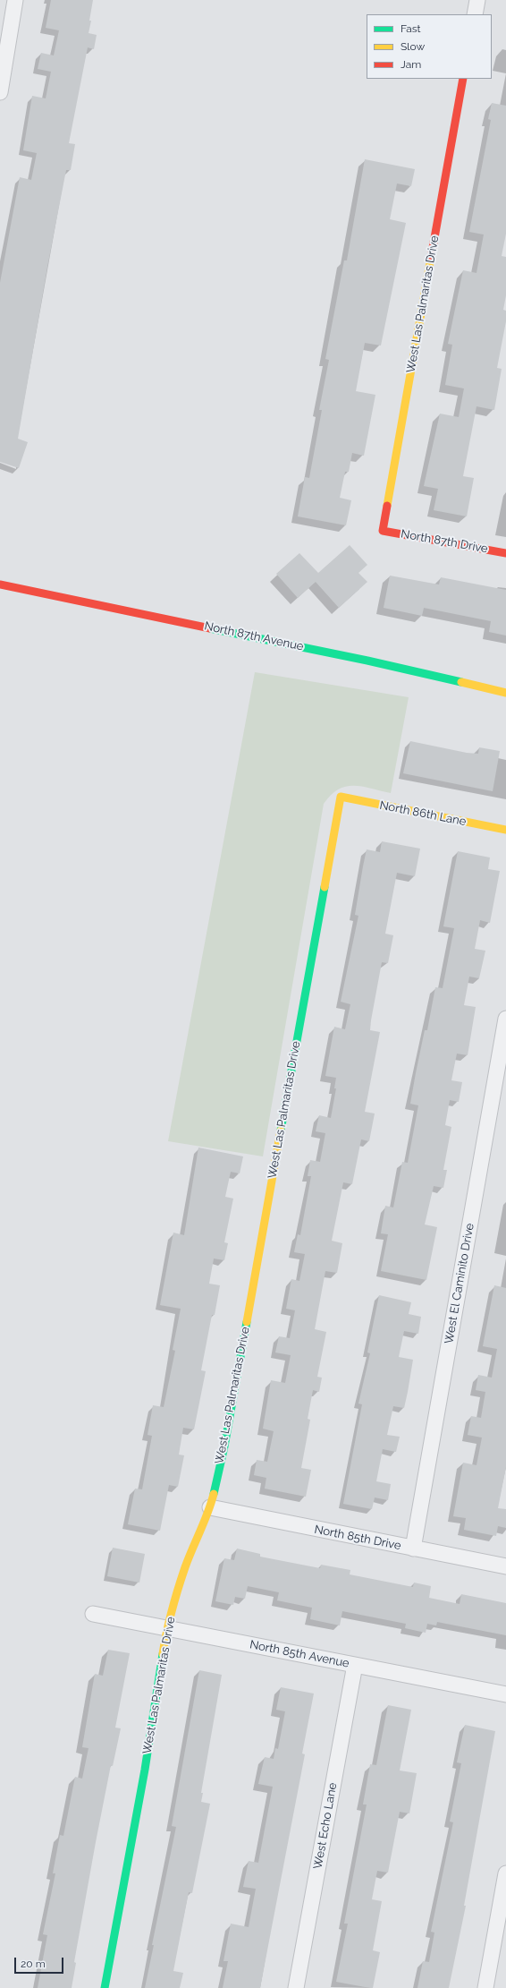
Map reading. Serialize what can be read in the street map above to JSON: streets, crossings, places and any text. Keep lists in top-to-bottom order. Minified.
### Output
{"streets":{"street":["West Las Palmaritas Drive","North 87th Drive","North 87th Avenue","North 86th Lane","West El Caminito Drive","North 85th Drive","North 85th Avenue","West Echo Lane"]},"crossings":[["West Las Palmaritas Drive","North 87th Drive"],["West Las Palmaritas Drive","North 86th Lane"],["West Las Palmaritas Drive","North 85th Drive"],["West Las Palmaritas Drive","North 85th Avenue"],["West El Caminito Drive","North 85th Drive"],["North 85th Avenue","West Echo Lane"]],"legend":["Fast","Slow","Jam"],"scale_bar":"20 m"}
